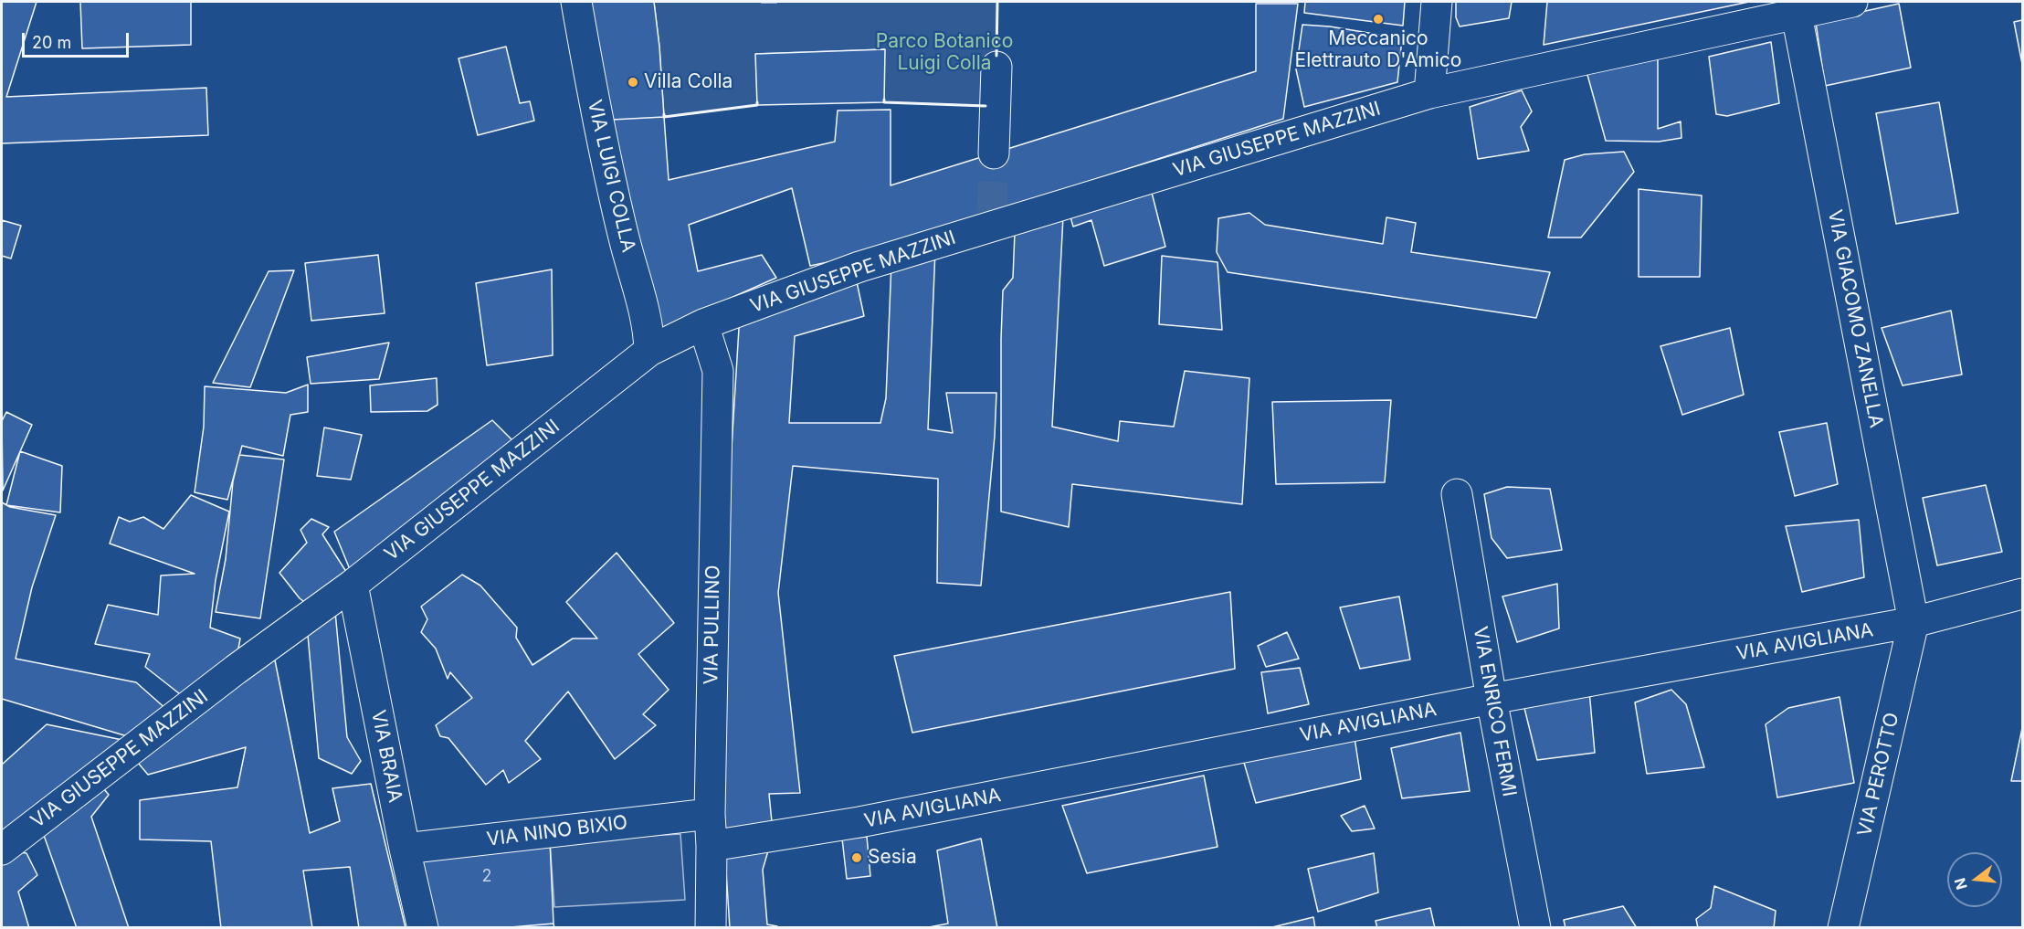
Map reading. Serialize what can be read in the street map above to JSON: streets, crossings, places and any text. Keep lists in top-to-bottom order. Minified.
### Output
{"streets":{"street":["VIA GIUSEPPE MAZZINI","VIA LUIGI COLLA","VIA GIACOMO ZANELLA","VIA PULLINO","VIA AVIGLIANA","VIA ENRICO FERMI","VIA BRAIA","VIA PEROTTO","VIA NINO BIXIO"]},"crossings":[["VIA GIUSEPPE MAZZINI","VIA LUIGI COLLA"],["VIA GIUSEPPE MAZZINI","VIA GIACOMO ZANELLA"],["VIA GIUSEPPE MAZZINI","VIA PULLINO"],["VIA GIUSEPPE MAZZINI","VIA BRAIA"],["VIA GIACOMO ZANELLA","VIA AVIGLIANA"],["VIA GIACOMO ZANELLA","VIA PEROTTO"],["VIA PULLINO","VIA AVIGLIANA"],["VIA PULLINO","VIA NINO BIXIO"],["VIA AVIGLIANA","VIA ENRICO FERMI"],["VIA AVIGLIANA","VIA PEROTTO"],["VIA BRAIA","VIA NINO BIXIO"]],"parks":["Parco Botanico Luigi Colla"],"places":["Meccanico Elettrauto D'Amico","Villa Colla","Sesia"],"house_numbers":["2"],"scale_bar":"20 m","north":"left"}
